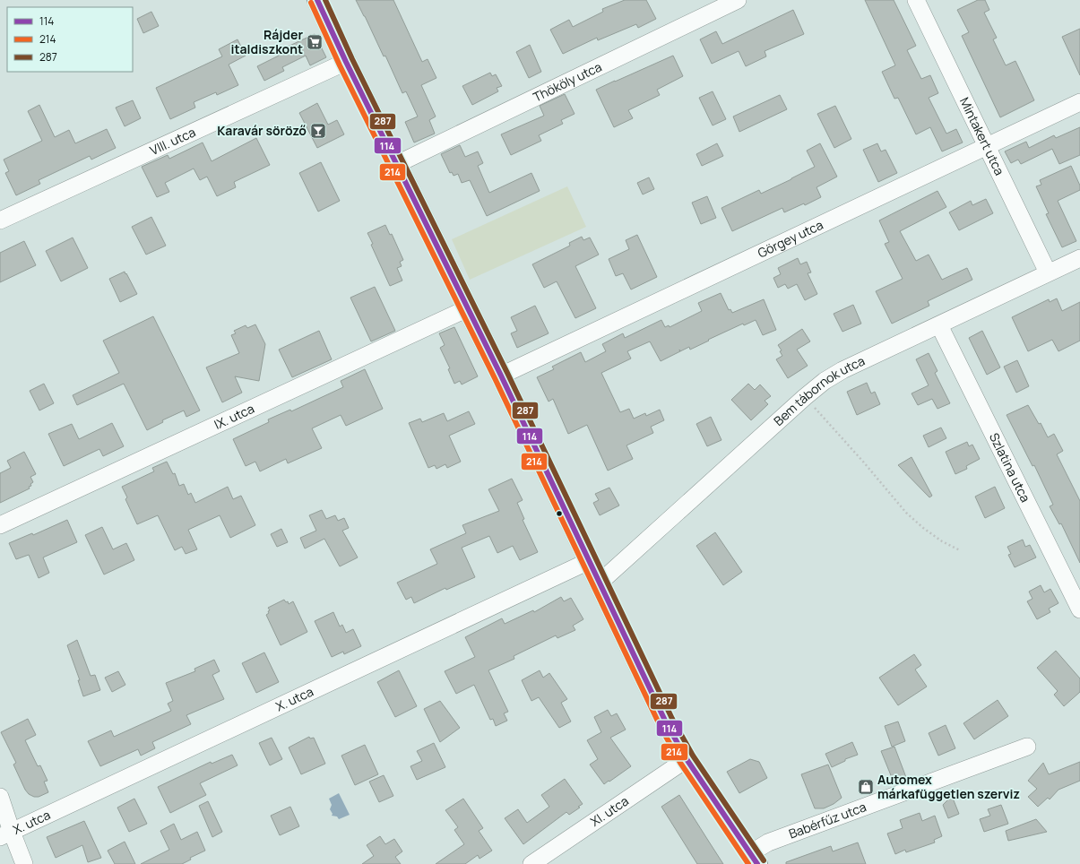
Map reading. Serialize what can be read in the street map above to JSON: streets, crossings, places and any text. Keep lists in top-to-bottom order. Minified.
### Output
{"streets":{"street":["Thököly utca","Mintakert utca","VIII. utca","Görgey utca","Bem tábornok utca","IX. utca","Szlatina utca","X. utca","XI. utca","Babérfűz utca"]},"crossings":[["Mintakert utca","Görgey utca"],["Mintakert utca","Bem tábornok utca"],["Bem tábornok utca","Szlatina utca"]],"places":{"supermarket":["Rájder italdiszkont"],"bar":["Karavár söröző"],"shop":["Automex márkafüggetlen szerviz"]},"lines":["transit line 114","transit line 287","transit line 214"],"legend":["114","214","287"]}
